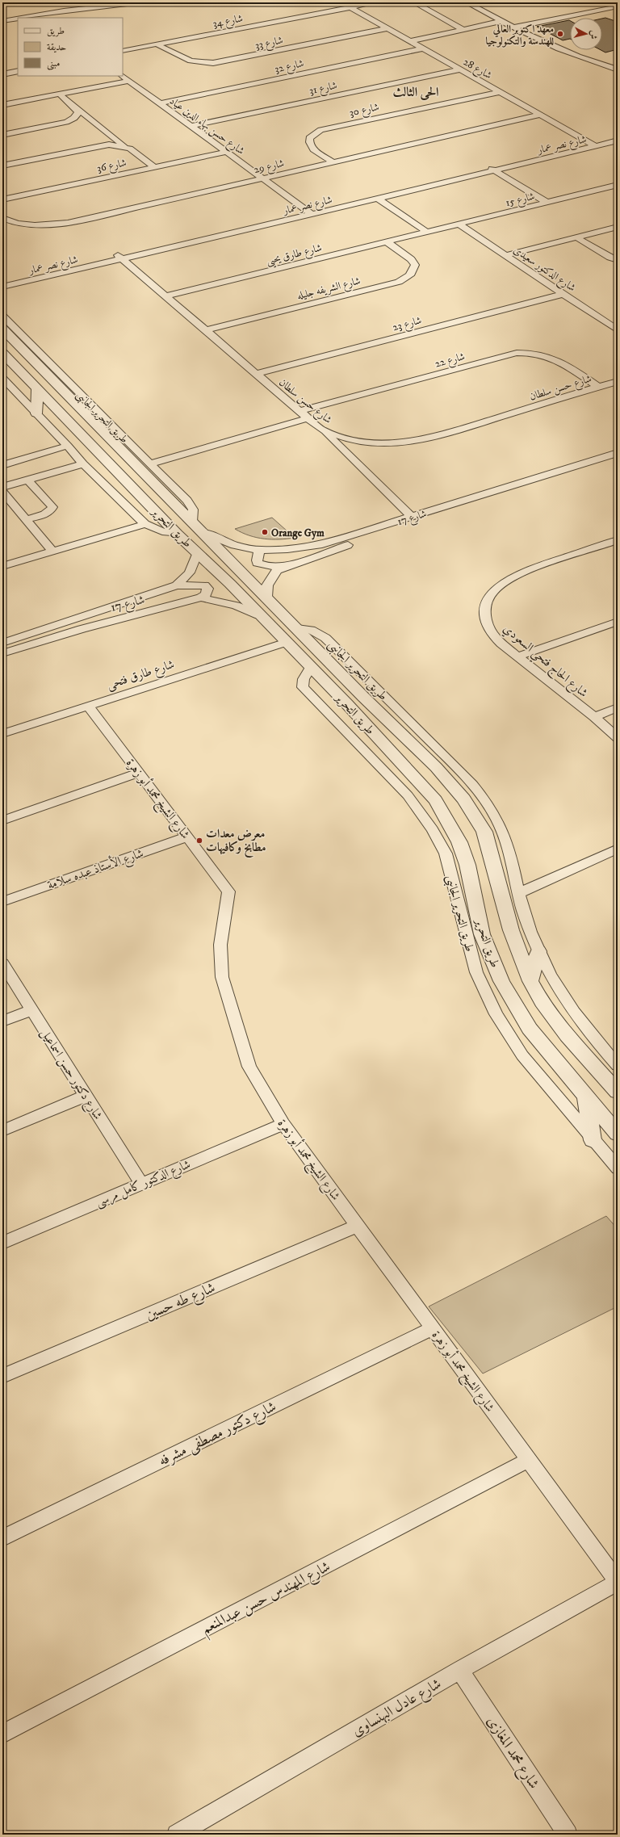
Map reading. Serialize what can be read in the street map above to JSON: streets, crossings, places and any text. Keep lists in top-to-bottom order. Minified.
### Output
{"streets":{"street":["شارع 34","شارع 33","شارع 32","شارع 28","شارع 31","شارع 30","شارع حسن بهاء الدين عياد","شارع نصر عمار","شارع 36","شارع 29","شارع 15","شارع طارق يحيى","شارع الدكتور سعيدى","شارع الشريفه جليله","شارع 23","شارع 22","شارع حسن سلطان","طريق التحرير الجانبى","شارع 17","طريق التحرير","شارع الحاج فتحي السعودي","شارع طارق فتحى","شارع الشيخ محمد أبو زهرة","شارع الأستاذ عبده سلامة","شارع دكتور حسن اسماعيل","شارع الدكتور كامل مرسى","شارع طه حسين","شارع دكتور مصطفى مشرفه","شارع المهندس حسن عبدالمنعم","شارع عادل البهنساوى","شارع محمد المغازى"]},"crossings":[["شارع 34","شارع 33"],["شارع 34","شارع 28"],["شارع 33","شارع 28"],["شارع 32","شارع 28"],["شارع 32","شارع حسن بهاء الدين عياد"],["شارع 28","شارع 31"],["شارع 28","شارع 30"],["شارع 28","شارع نصر عمار"],["شارع 28","شارع 29"],["شارع 31","شارع حسن بهاء الدين عياد"],["شارع 30","شارع 29"],["شارع حسن بهاء الدين عياد","شارع نصر عمار"],["شارع حسن بهاء الدين عياد","شارع 36"],["شارع حسن بهاء الدين عياد","شارع 29"],["شارع نصر عمار","شارع حسن سلطان"],["شارع 15","شارع طارق يحيى"],["شارع 15","شارع الدكتور سعيدى"],["شارع طارق يحيى","شارع الشريفه جليله"],["شارع طارق يحيى","شارع حسن سلطان"],["شارع الدكتور سعيدى","شارع 23"],["شارع الشريفه جليله","شارع حسن سلطان"],["شارع 23","شارع حسن سلطان"],["شارع 22","شارع حسن سلطان"],["طريق التحرير الجانبى","طريق التحرير"],["شارع 17","طريق التحرير"],["طريق التحرير","شارع طارق فتحى"],["شارع طارق فتحى","شارع الشيخ محمد أبو زهرة"],["شارع الشيخ محمد أبو زهرة","شارع الأستاذ عبده سلامة"],["شارع الشيخ محمد أبو زهرة","شارع الدكتور كامل مرسى"],["شارع الشيخ محمد أبو زهرة","شارع طه حسين"],["شارع الشيخ محمد أبو زهرة","شارع دكتور مصطفى مشرفه"],["شارع الشيخ محمد أبو زهرة","شارع المهندس حسن عبدالمنعم"],["شارع الشيخ محمد أبو زهرة","شارع عادل البهنساوى"],["شارع دكتور حسن اسماعيل","شارع الدكتور كامل مرسى"],["شارع عادل البهنساوى","شارع محمد المغازى"]],"districts":["الحى الثالث"],"places":["معهد اكتوبر العالي للهندسة والتكنولوجيا","Orange Gym","معرض معدات مطابخ وكافيهات"],"legend":["طريق","حديقة","مبنى"],"north":"right"}
